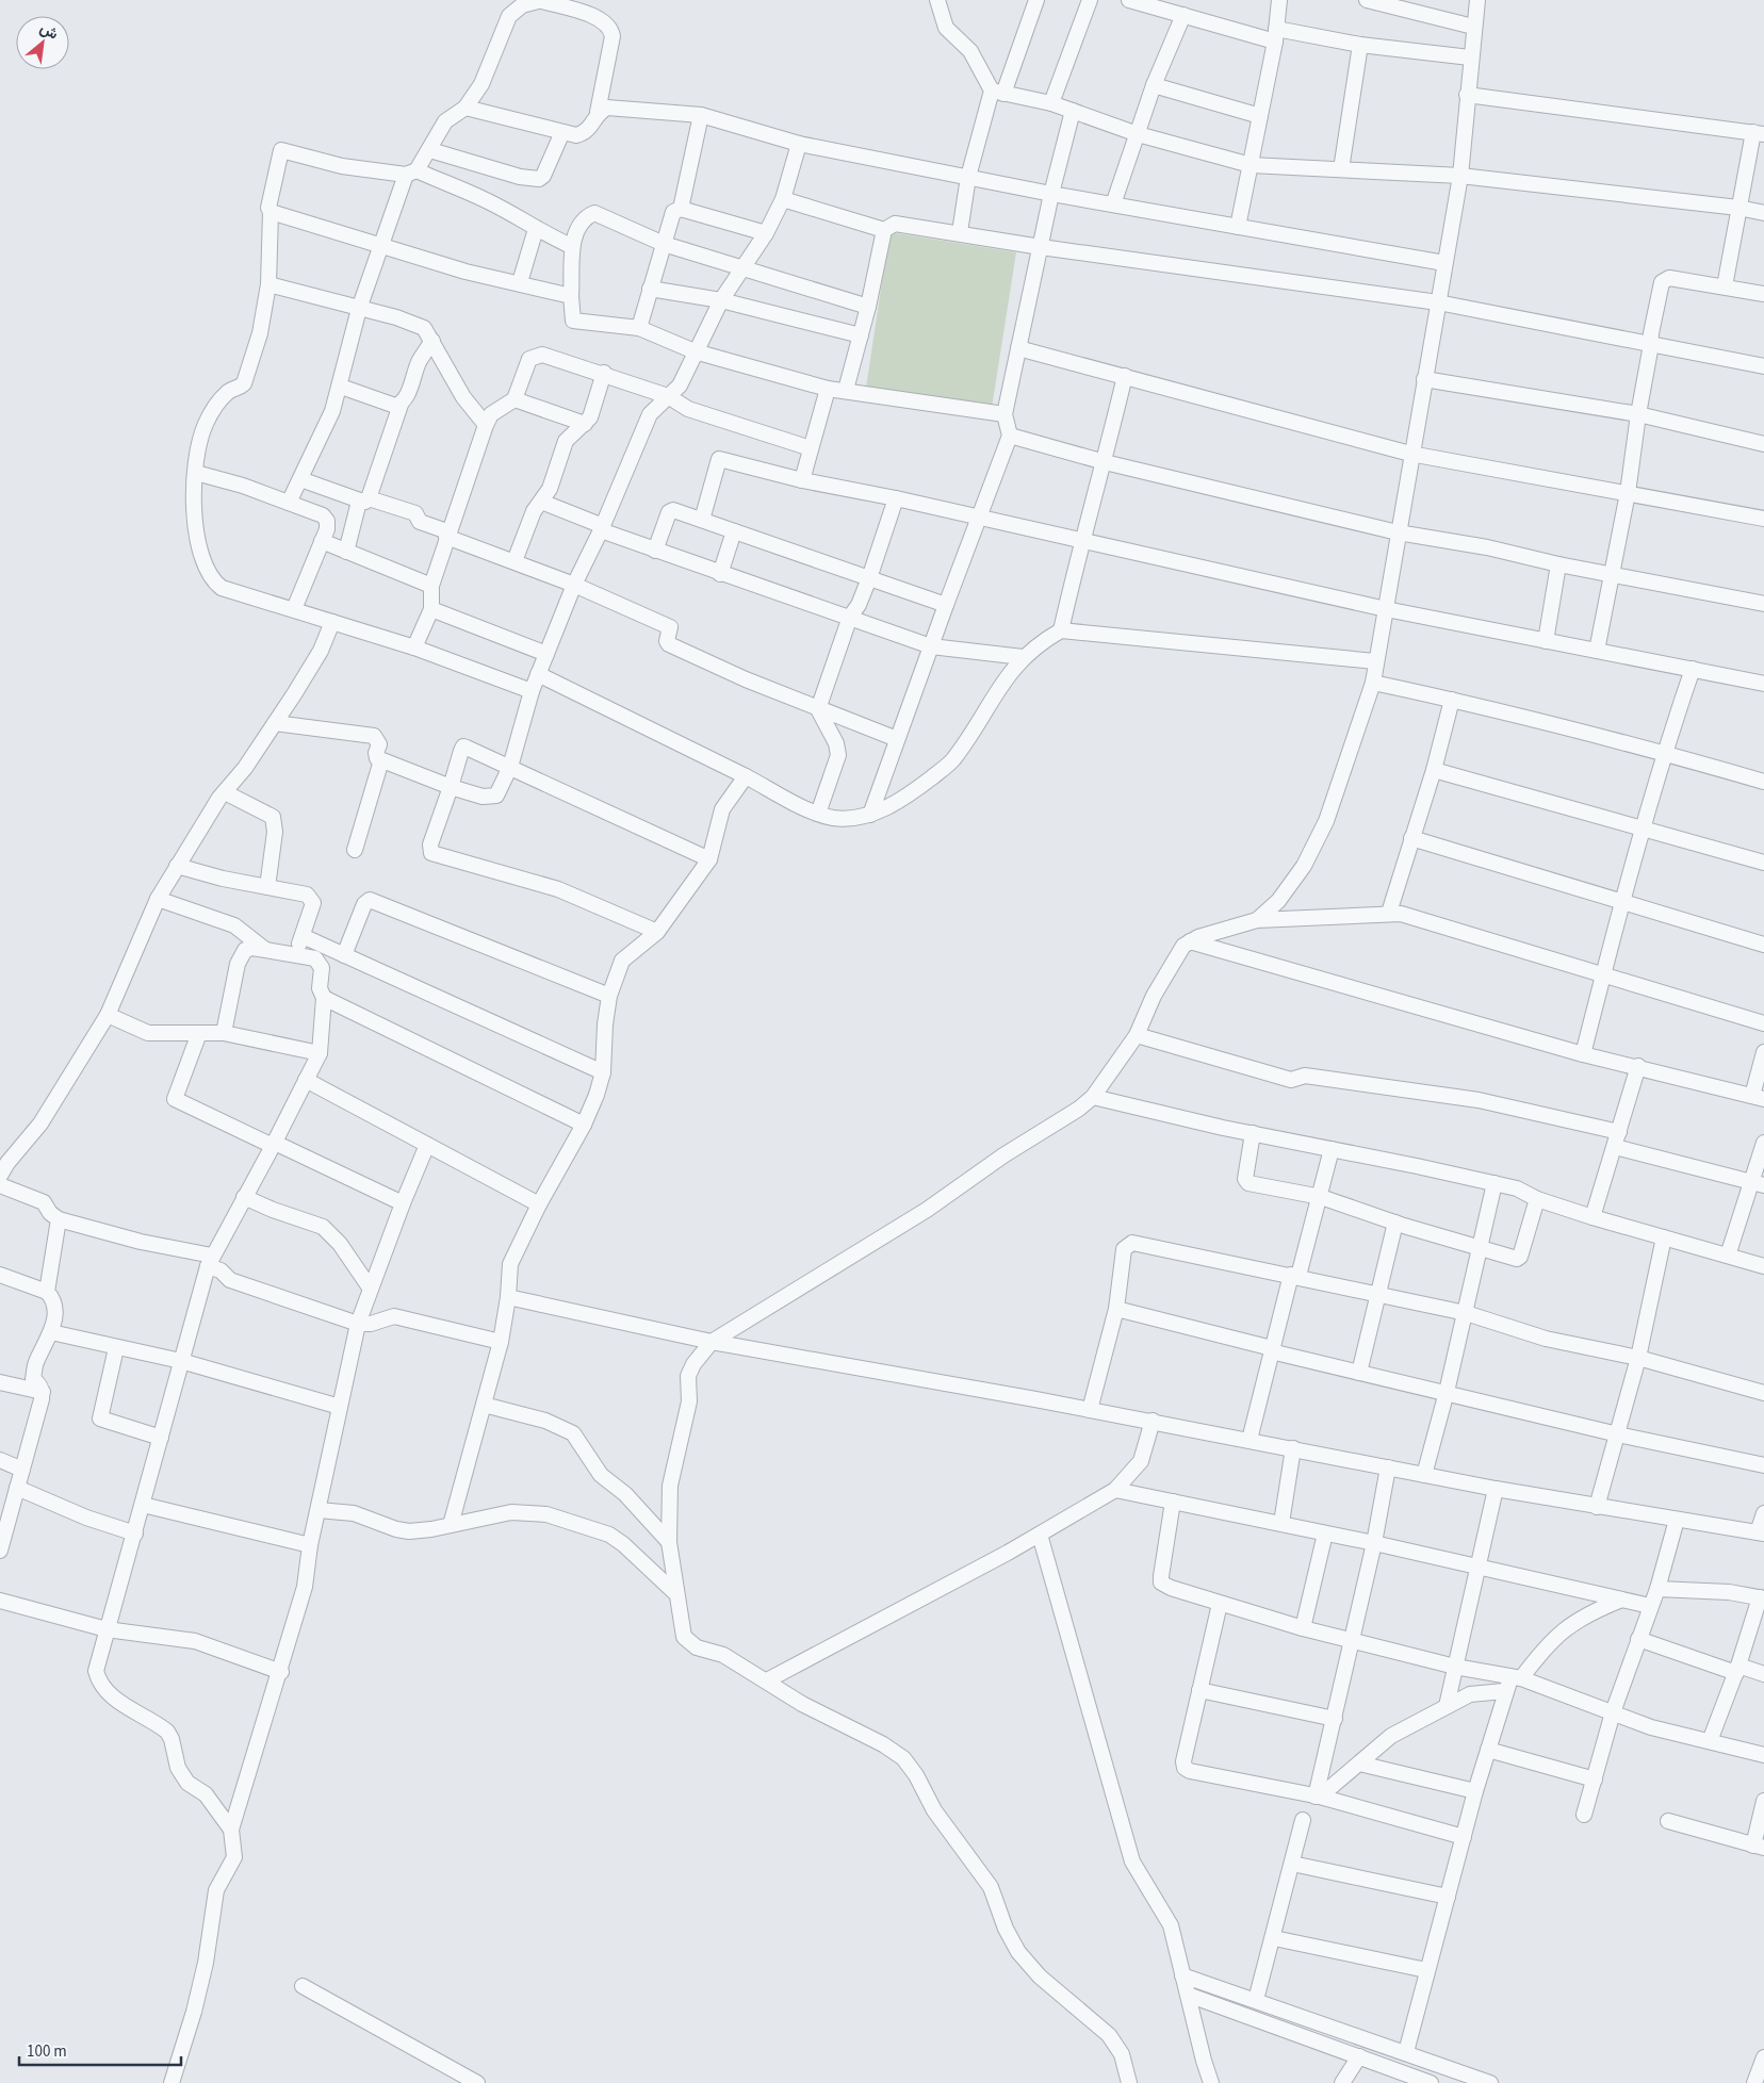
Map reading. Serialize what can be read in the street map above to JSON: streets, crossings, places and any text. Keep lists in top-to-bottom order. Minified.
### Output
{"scale_bar":"100 m","north":"top right"}
